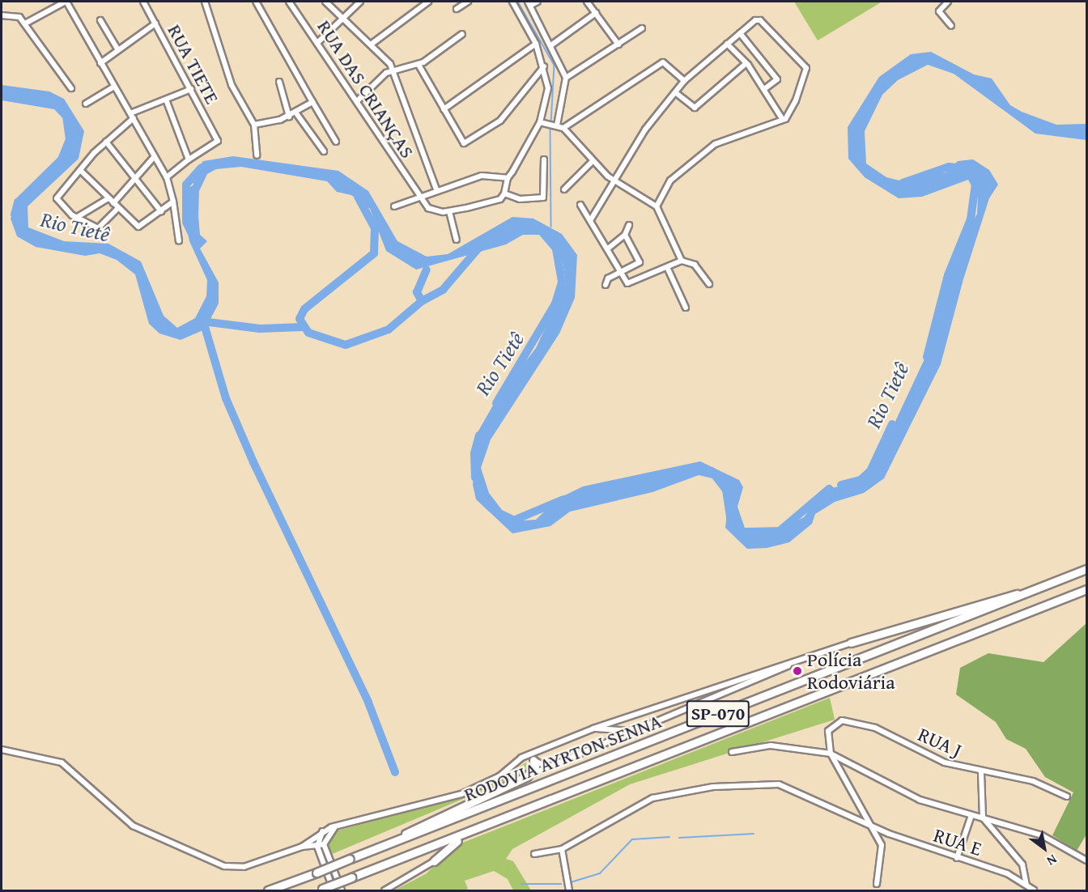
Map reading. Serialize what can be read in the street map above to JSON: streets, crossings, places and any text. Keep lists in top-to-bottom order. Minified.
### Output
{"streets":{"highway":["SP-070","RODOVIA AYRTON SENNA"],"street":["RUA TIETE","RUA DAS CRIANÇAS","RUA J","RUA E"]},"water":["Rio Tietê"],"places":["Polícia Rodoviária"],"north":"bottom right"}
